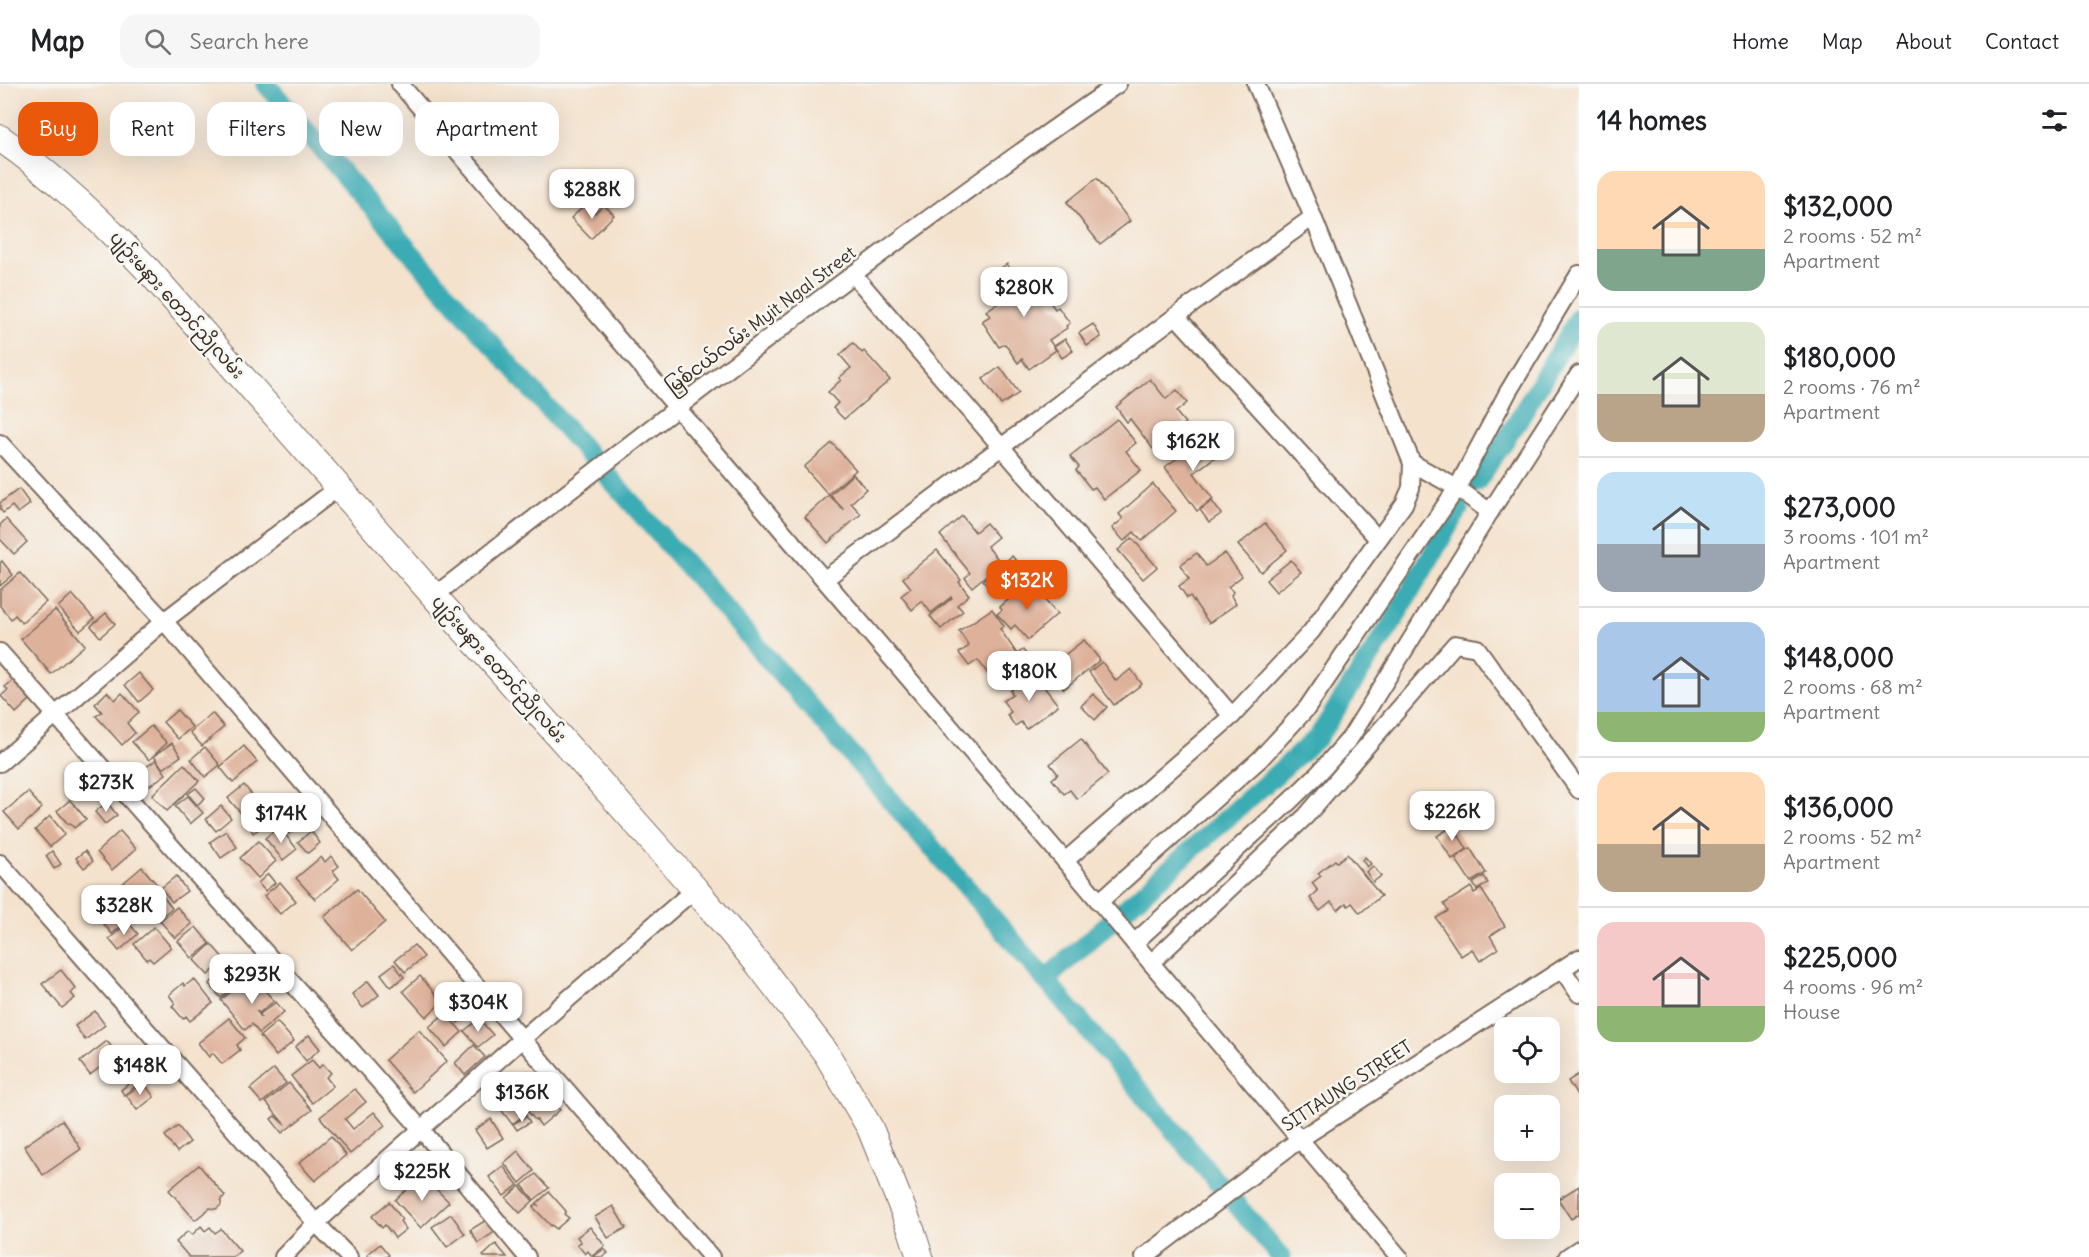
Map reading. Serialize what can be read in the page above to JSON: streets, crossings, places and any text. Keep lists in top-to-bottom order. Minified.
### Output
{"streets":{"main road":["ပျဉ်းမနား တောင်ညိုလမ်း"],"street":["မြစ်ငယ်လမ်း Myit Ngal Street","SITTAUNG STREET"]},"crossings":[["ပျဉ်းမနား တောင်ညိုလမ်း","မြစ်ငယ်လမ်း Myit Ngal Street"]],"page":{"header":"Map","search":"Search here","nav":["Home","Map","About","Contact"],"heading":"14 homes","chip":["Buy","Rent","Filters","New","Apartment"],"list":[{"name":"$132,000","note":"2 rooms · 52 m² · Apartment"},{"name":"$180,000","note":"2 rooms · 76 m² · Apartment"},{"name":"$273,000","note":"3 rooms · 101 m² · Apartment"},{"name":"$148,000","note":"2 rooms · 68 m² · Apartment"},{"name":"$136,000","note":"2 rooms · 52 m² · Apartment"},{"name":"$225,000","note":"4 rooms · 96 m² · House"}],"price":["$288K","$280K","$162K","$132K","$180K","$273K","$226K","$174K","$328K","$293K","$304K","$148K","$136K","$225K"],"map_buttons":["+","−"]}}
